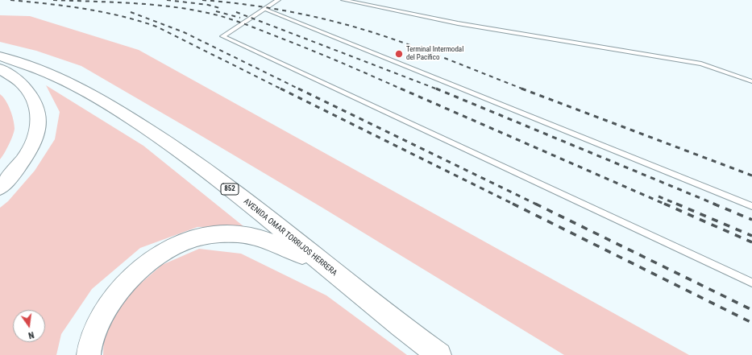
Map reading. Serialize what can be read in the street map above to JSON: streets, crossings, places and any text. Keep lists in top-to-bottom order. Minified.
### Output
{"streets":{"main road":["852","AVENIDA OMAR TORRIJOS HERRERA"]},"places":["Terminal Intermodal del Pacífico"],"north":"bottom"}
